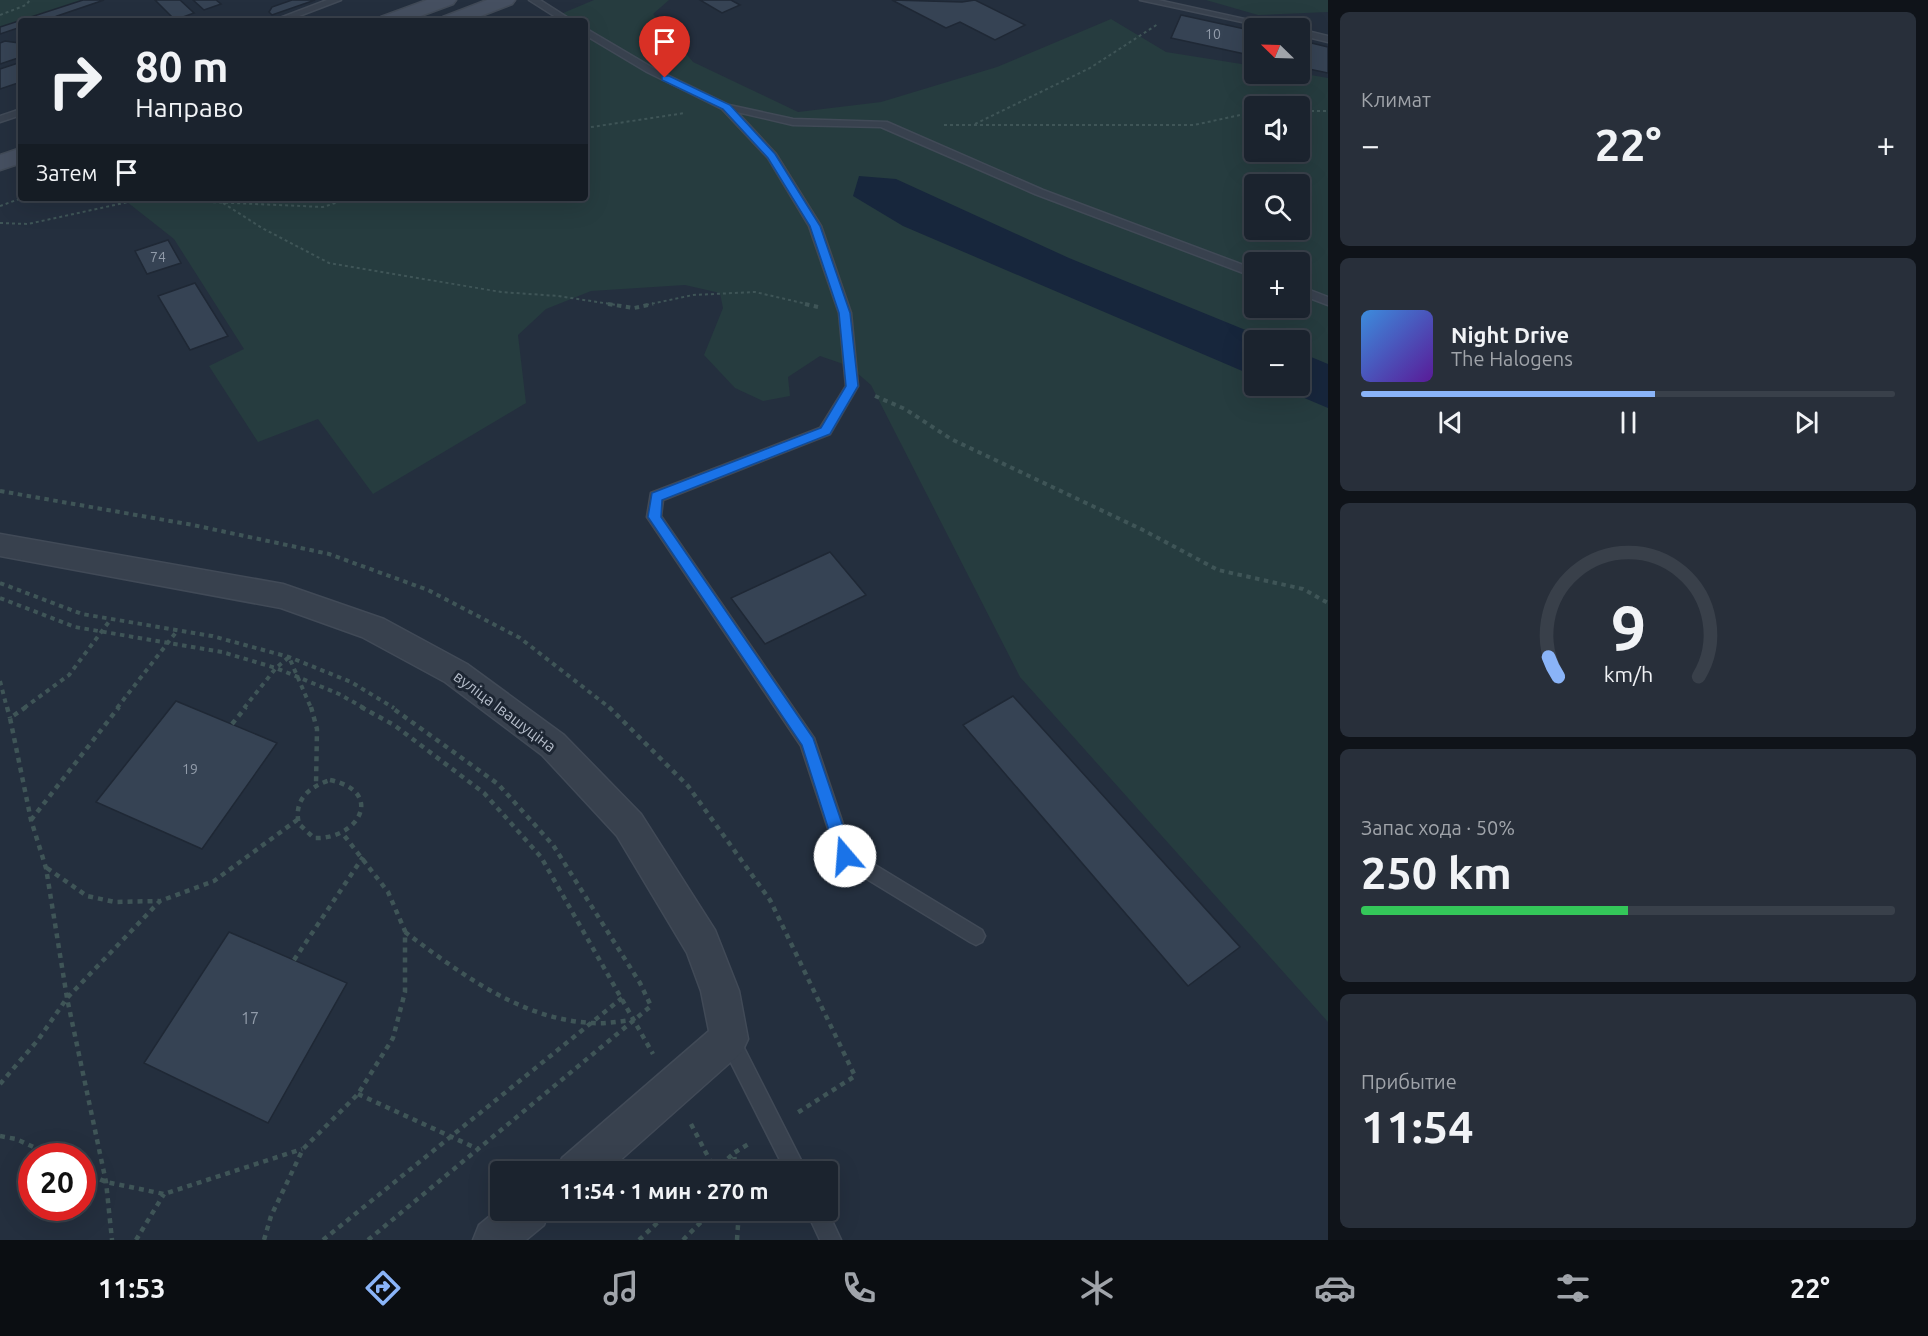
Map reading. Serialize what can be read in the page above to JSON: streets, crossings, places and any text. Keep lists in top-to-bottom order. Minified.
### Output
{"streets":{"street":["вуліца Івашуціна"]},"house_numbers":["10","74","19","17"],"north":"top left","page":{"tile":["Климат",["Запас хода · 50%","250 km"],["Прибытие","11:54"]],"map_buttons":["+","−"],"turn":["80 m","Направо"],"heat":["−","22°","+"],"then":"Затем","song":["Night Drive","The Halogens"],"limit":"20","trip":"11:54 · 1 мин · 270 m","tabs":["11:53","22°"],"gauge":["9","km/h"]}}
